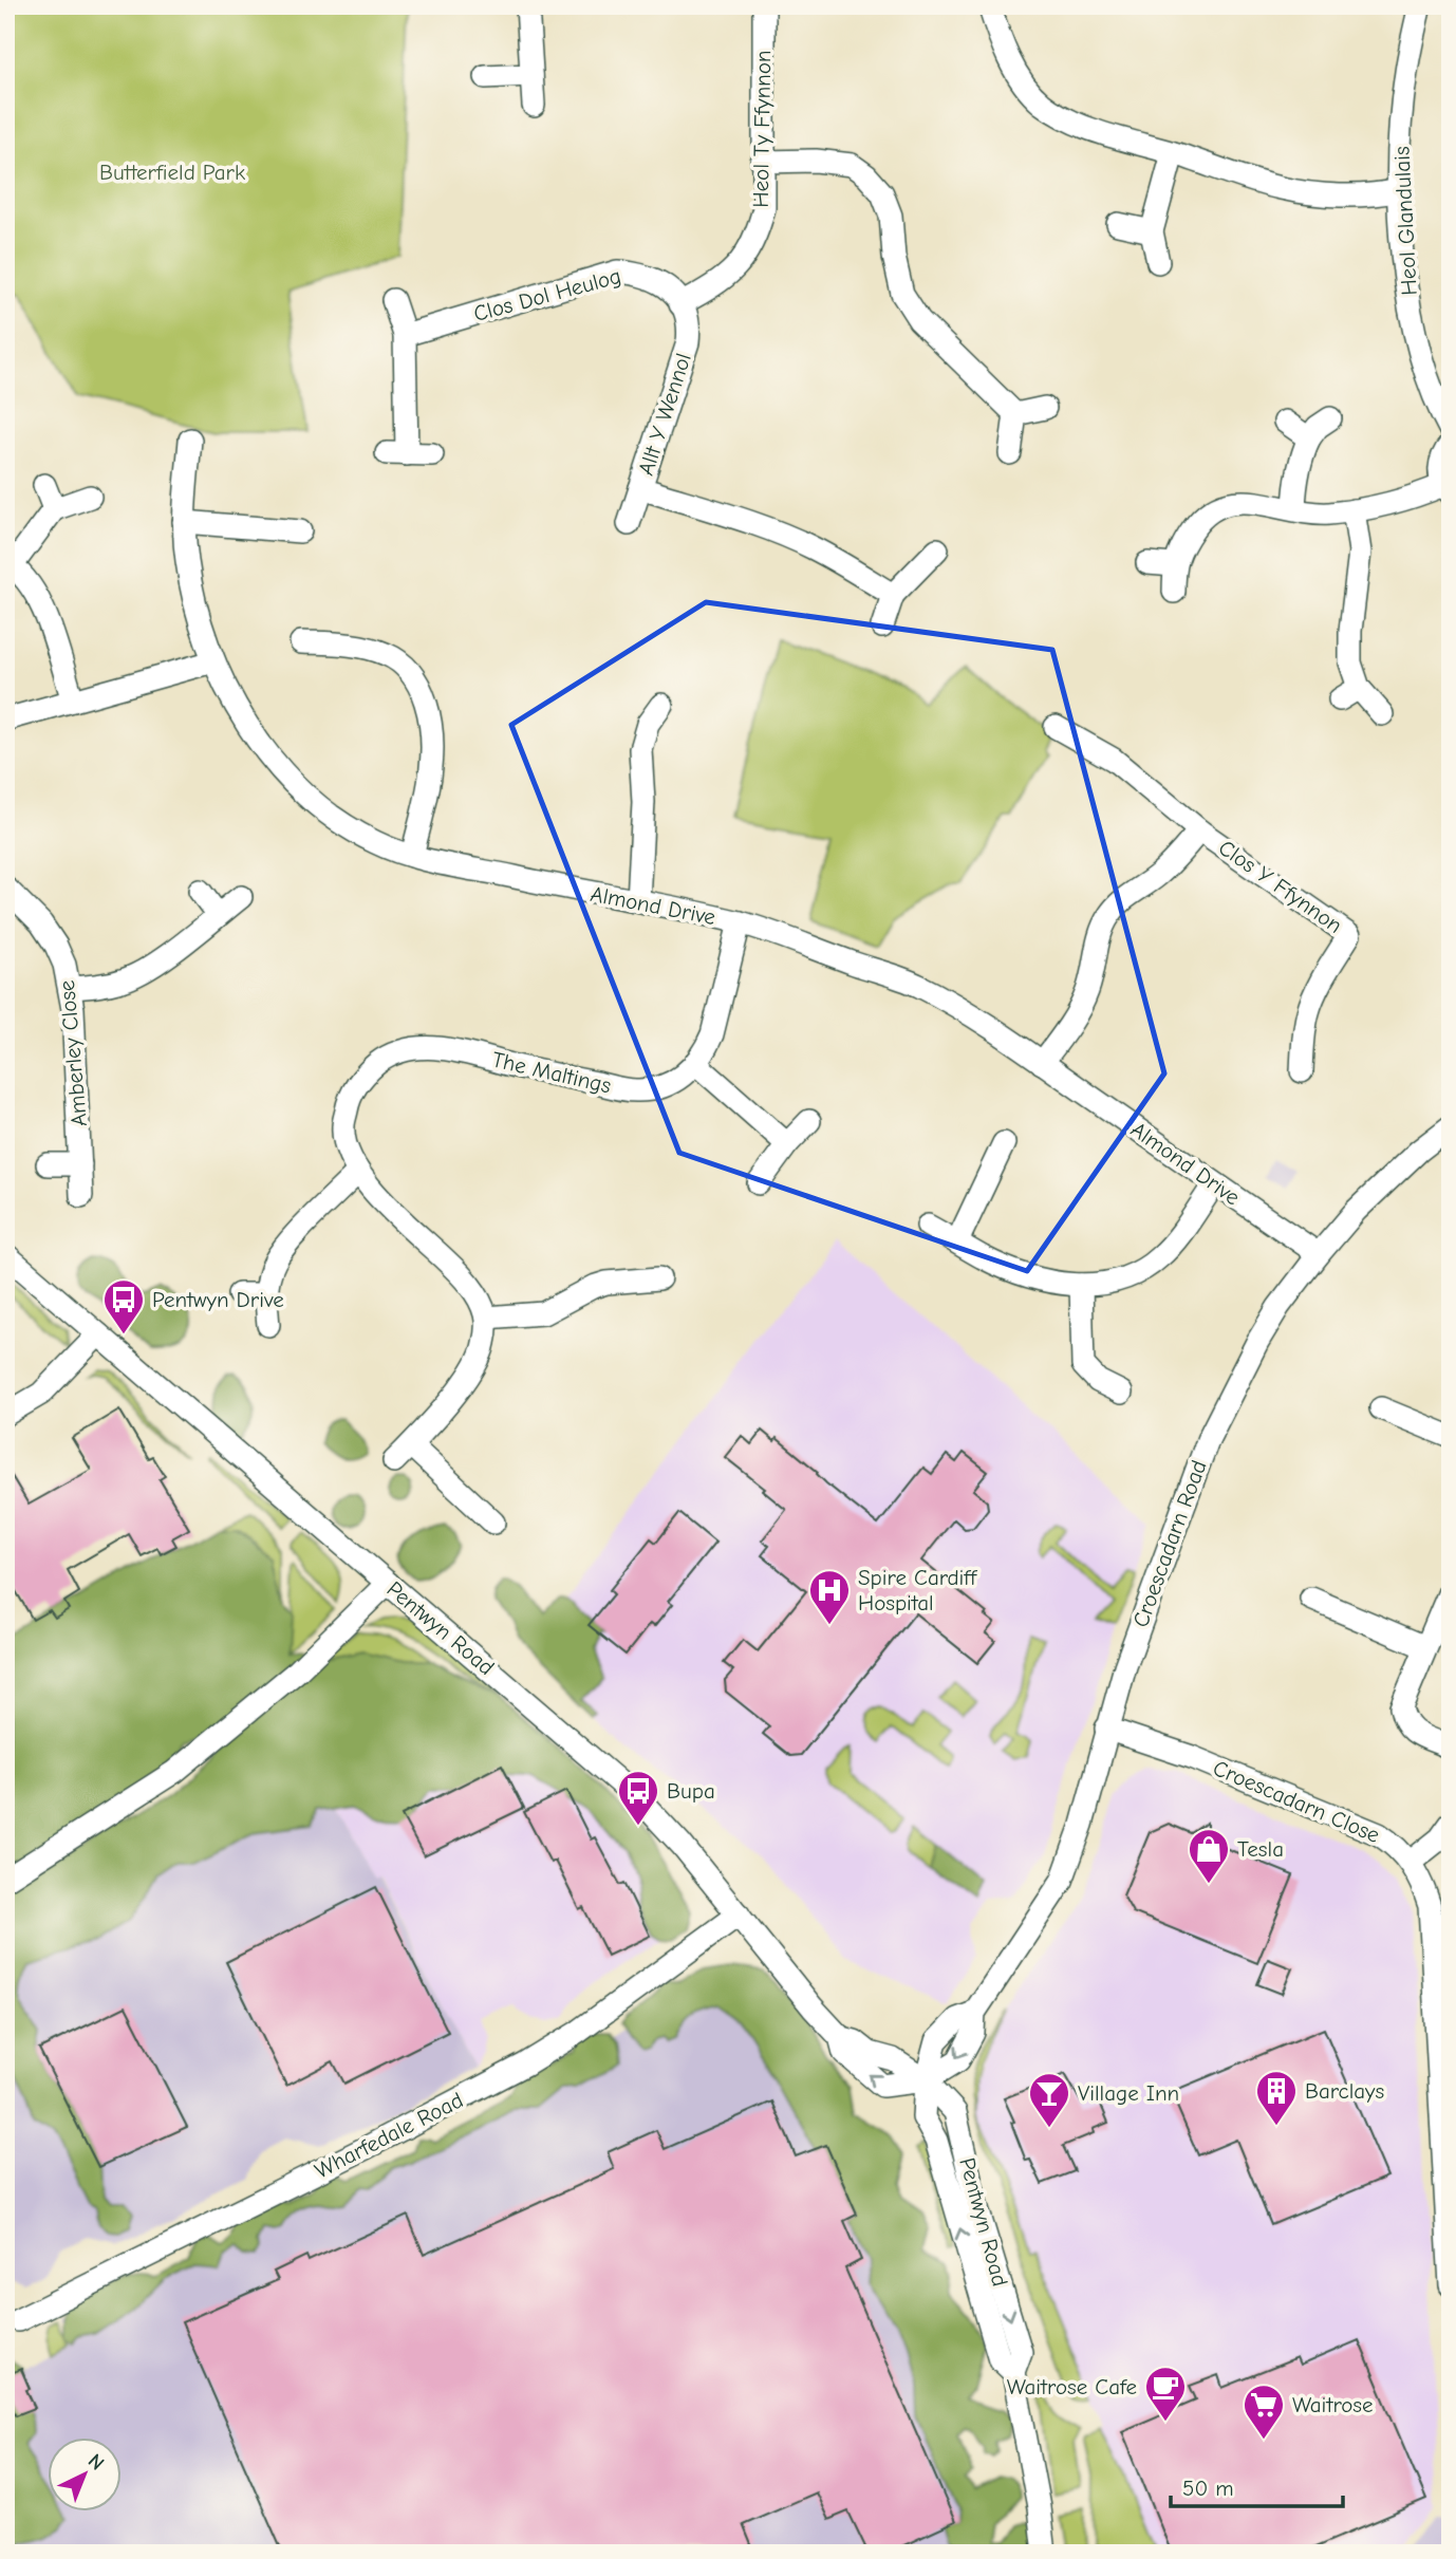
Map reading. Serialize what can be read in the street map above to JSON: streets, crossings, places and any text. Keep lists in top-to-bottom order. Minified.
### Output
{"streets":{"street":["Heol Ty Ffynnon","Heol Glandulais","Clos Dol Heulog","Allt Y Wennol","Clos Y Ffynnon","Almond Drive","Amberley Close","The Maltings","Croescadarn Road","Pentwyn Road","Croescadarn Close","Wharfedale Road"]},"crossings":[["Heol Ty Ffynnon","Clos Dol Heulog"],["Heol Ty Ffynnon","Allt Y Wennol"],["Clos Dol Heulog","Allt Y Wennol"],["Clos Y Ffynnon","Almond Drive"],["Almond Drive","Croescadarn Road"],["Croescadarn Road","Pentwyn Road"],["Croescadarn Road","Croescadarn Close"],["Pentwyn Road","Wharfedale Road"]],"parks":["Butterfield Park"],"places":{"bus stop":["Pentwyn Drive","Bupa"],"hospital":["Spire Cardiff Hospital"],"shop":["Tesla"],"building":["Barclays"],"bar":["Village Inn"],"cafe":["Waitrose Cafe"],"supermarket":["Waitrose"]},"scale_bar":"50 m","north":"top right"}
